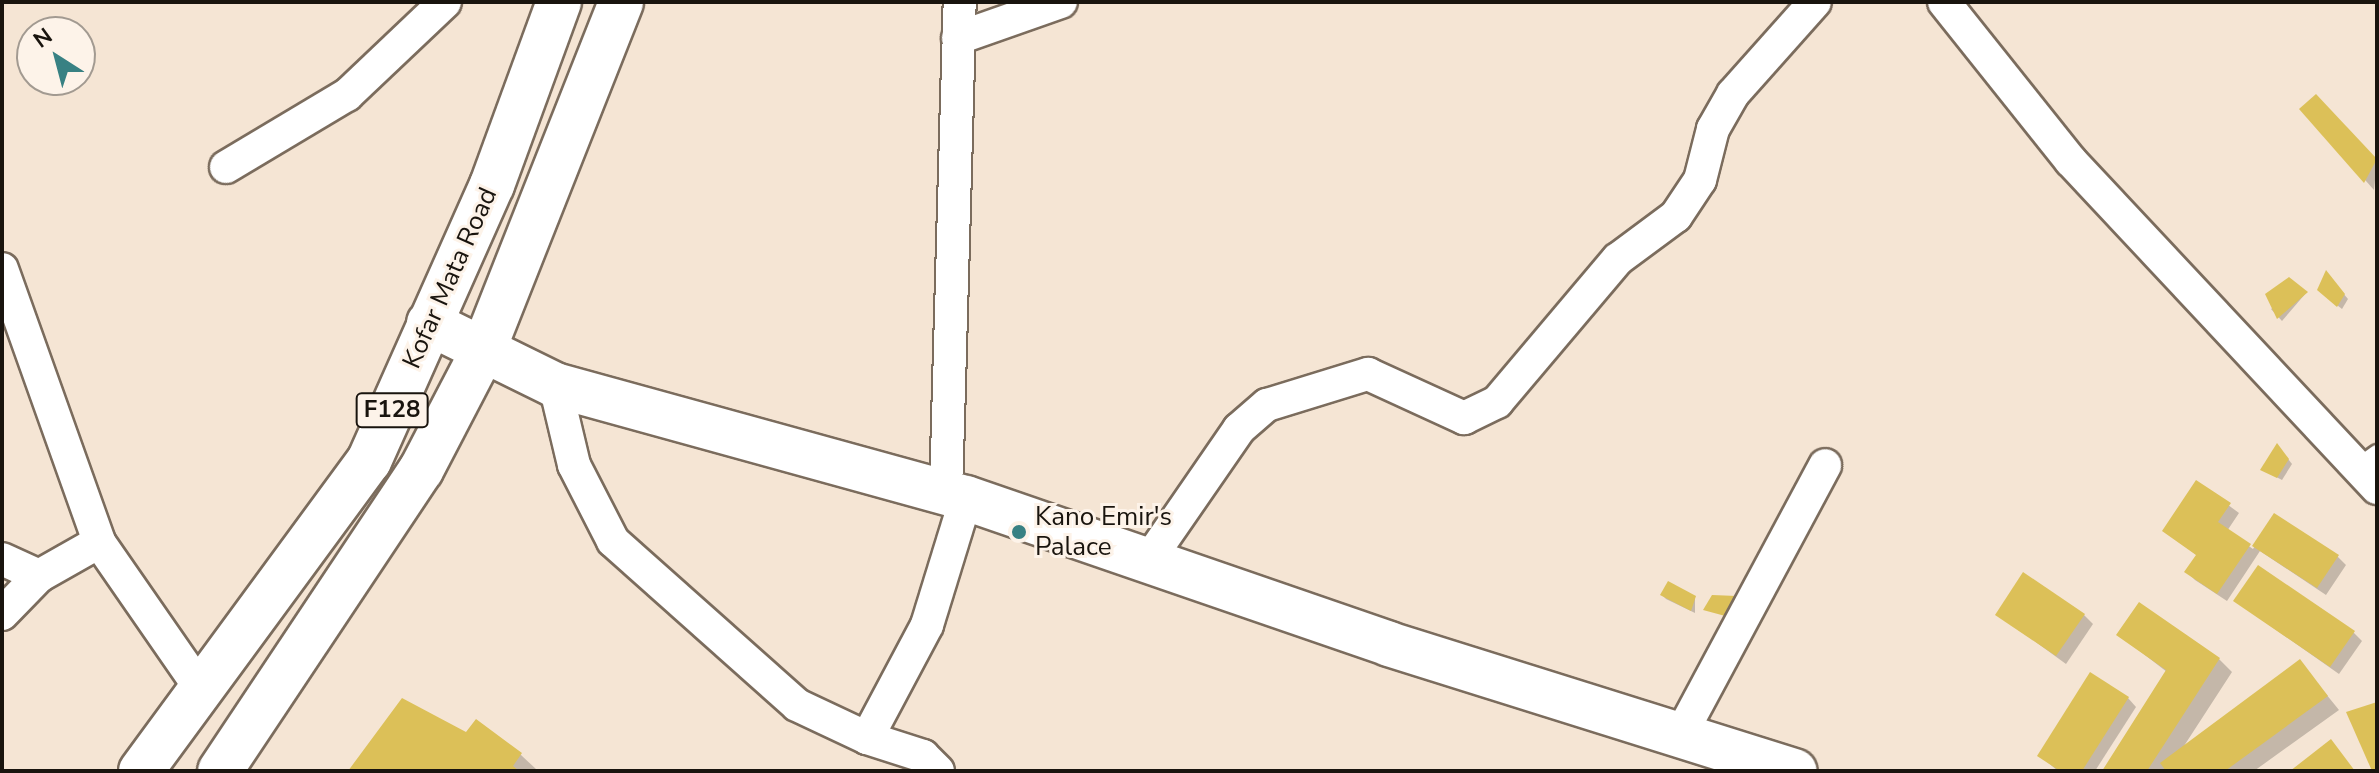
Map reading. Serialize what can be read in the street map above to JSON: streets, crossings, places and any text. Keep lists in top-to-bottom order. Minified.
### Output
{"streets":{"main road":["Kofar Mata Road","F128"]},"places":["Kano Emir's Palace"],"north":"top left"}
